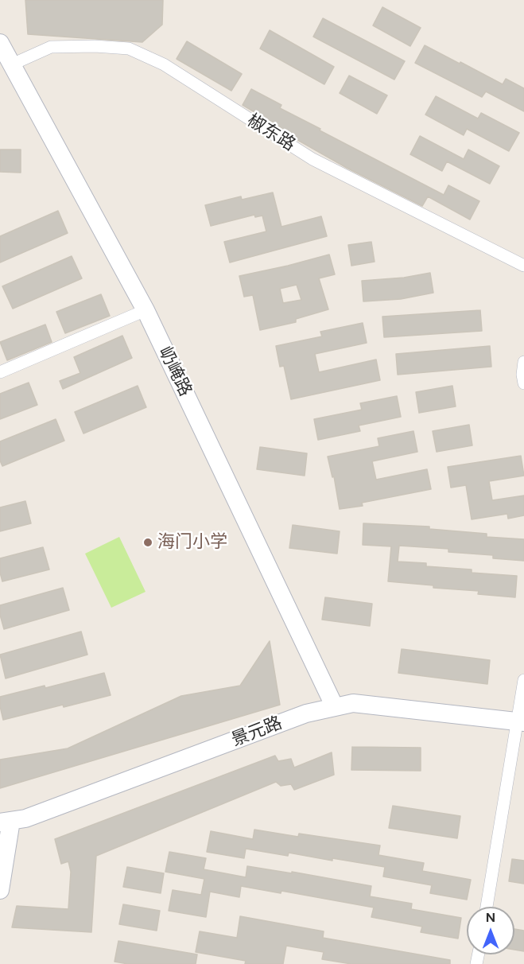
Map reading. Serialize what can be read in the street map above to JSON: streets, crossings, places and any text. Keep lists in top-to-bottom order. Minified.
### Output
{"streets":{"street":["椒东路","屷崦路","景元路"]},"crossings":[["椒东路","屷崦路"],["屷崦路","景元路"]],"places":["海门小学"],"north":"top"}
